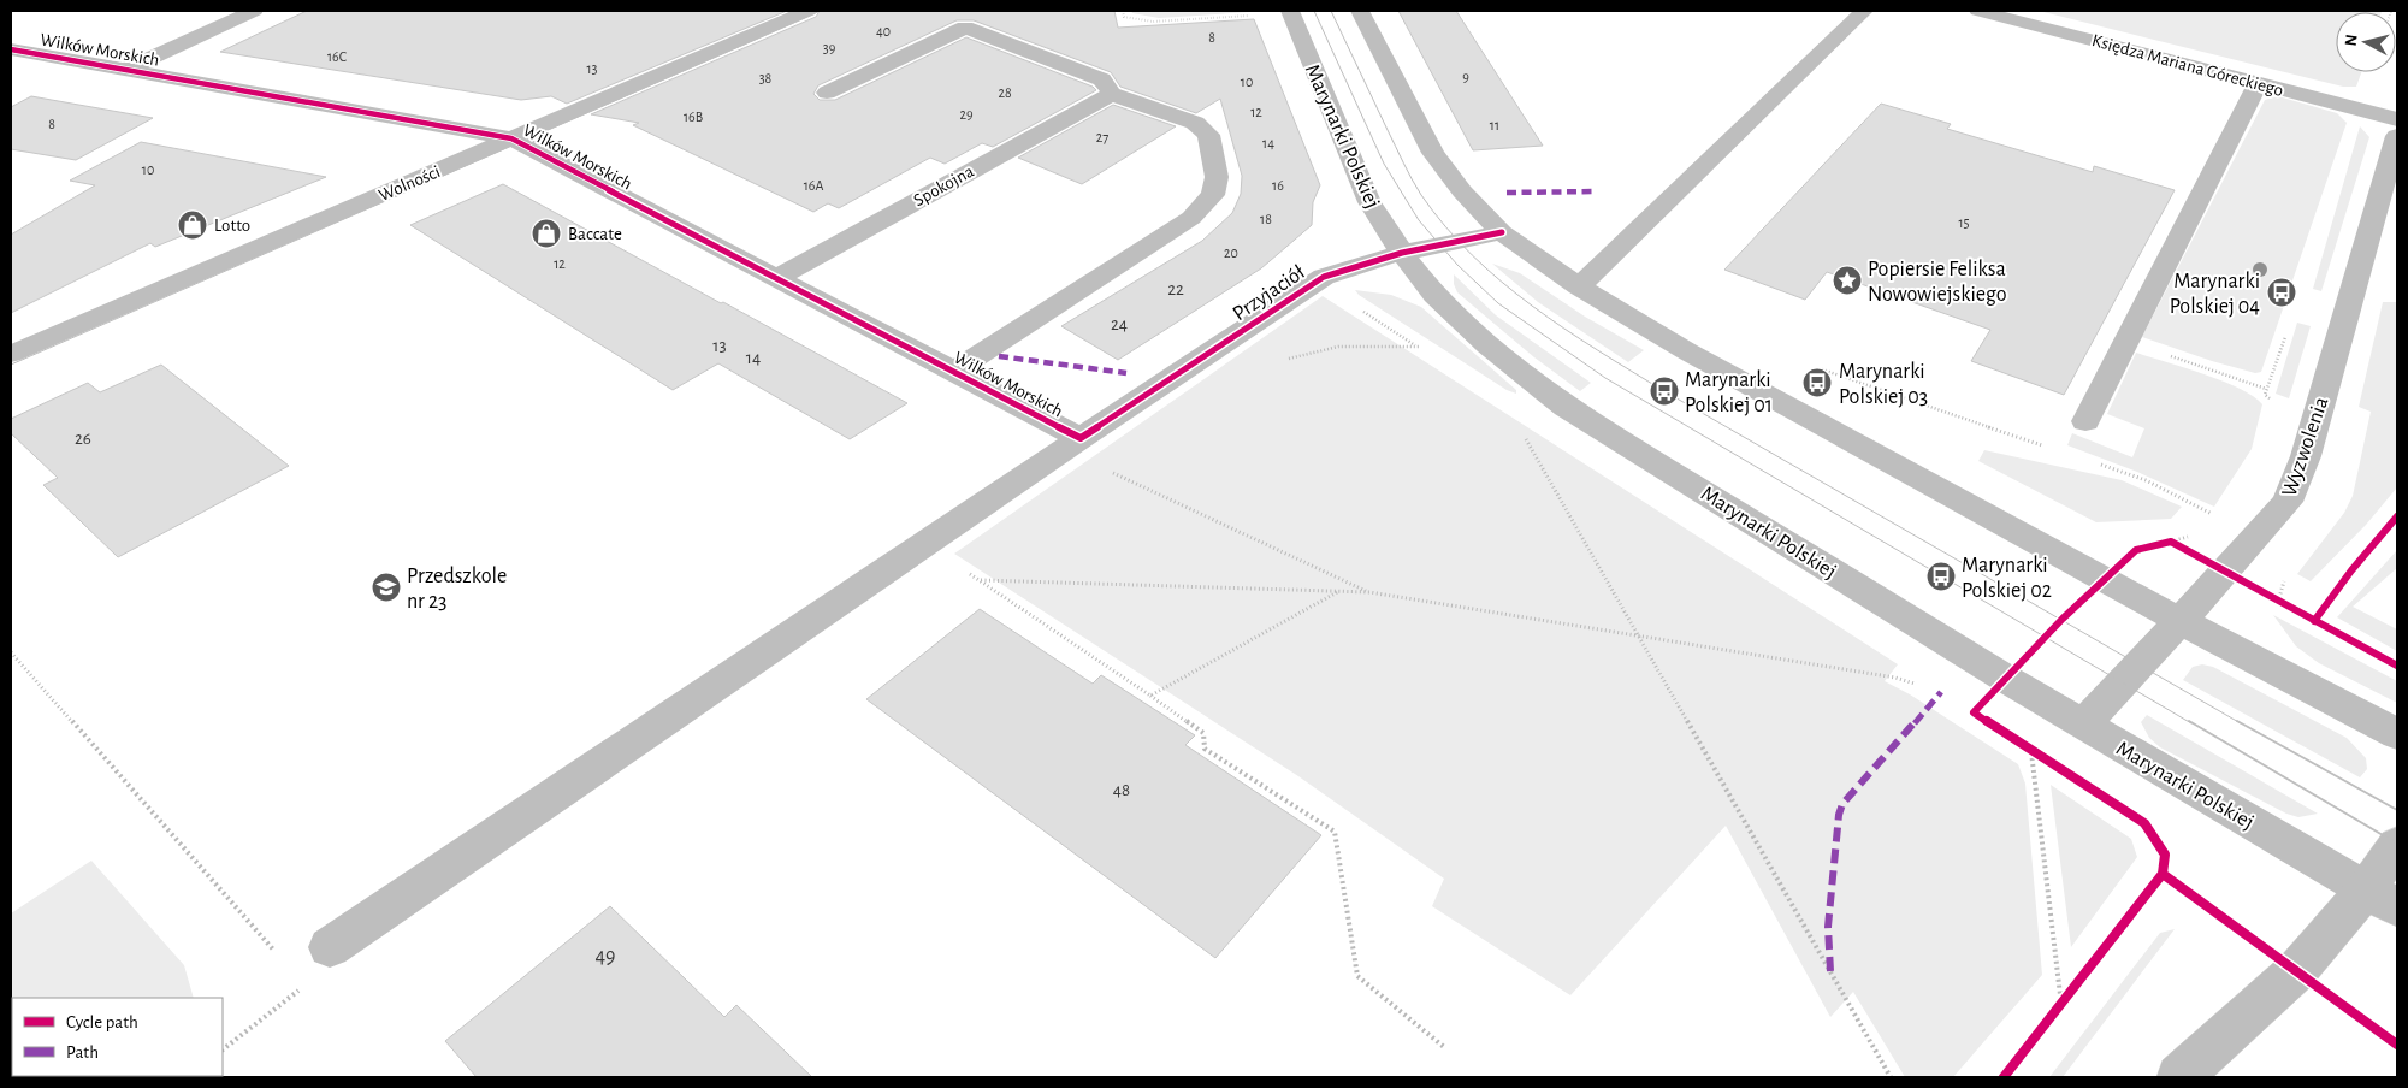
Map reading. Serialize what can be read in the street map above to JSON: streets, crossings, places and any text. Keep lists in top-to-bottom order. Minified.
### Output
{"streets":{"street":["Wilków Morskich","Księdza Mariana Góreckiego","Marynarki Polskiej","Wolności","Spokojna","Przyjaciół","Wyzwolenia"]},"crossings":[["Wilków Morskich","Wolności"],["Wilków Morskich","Spokojna"],["Wilków Morskich","Przyjaciół"],["Marynarki Polskiej","Przyjaciół"],["Marynarki Polskiej","Wyzwolenia"]],"places":{"shop":["Lotto","Baccate"],"place":["Popiersie Feliksa Nowowiejskiego"],"bus stop":["Marynarki Polskiej 04","Marynarki Polskiej 03","Marynarki Polskiej 01","Marynarki Polskiej 02"],"school or university":["Przedszkole nr 23"]},"house_numbers":["40","8","39","16C","13","9","38","10","28","12","29","16B","8","11","27","14","10","16A","16","18","15","20","12","22","24","13","14","26","48","49"],"legend":["Cycle path","Path"],"north":"left"}
